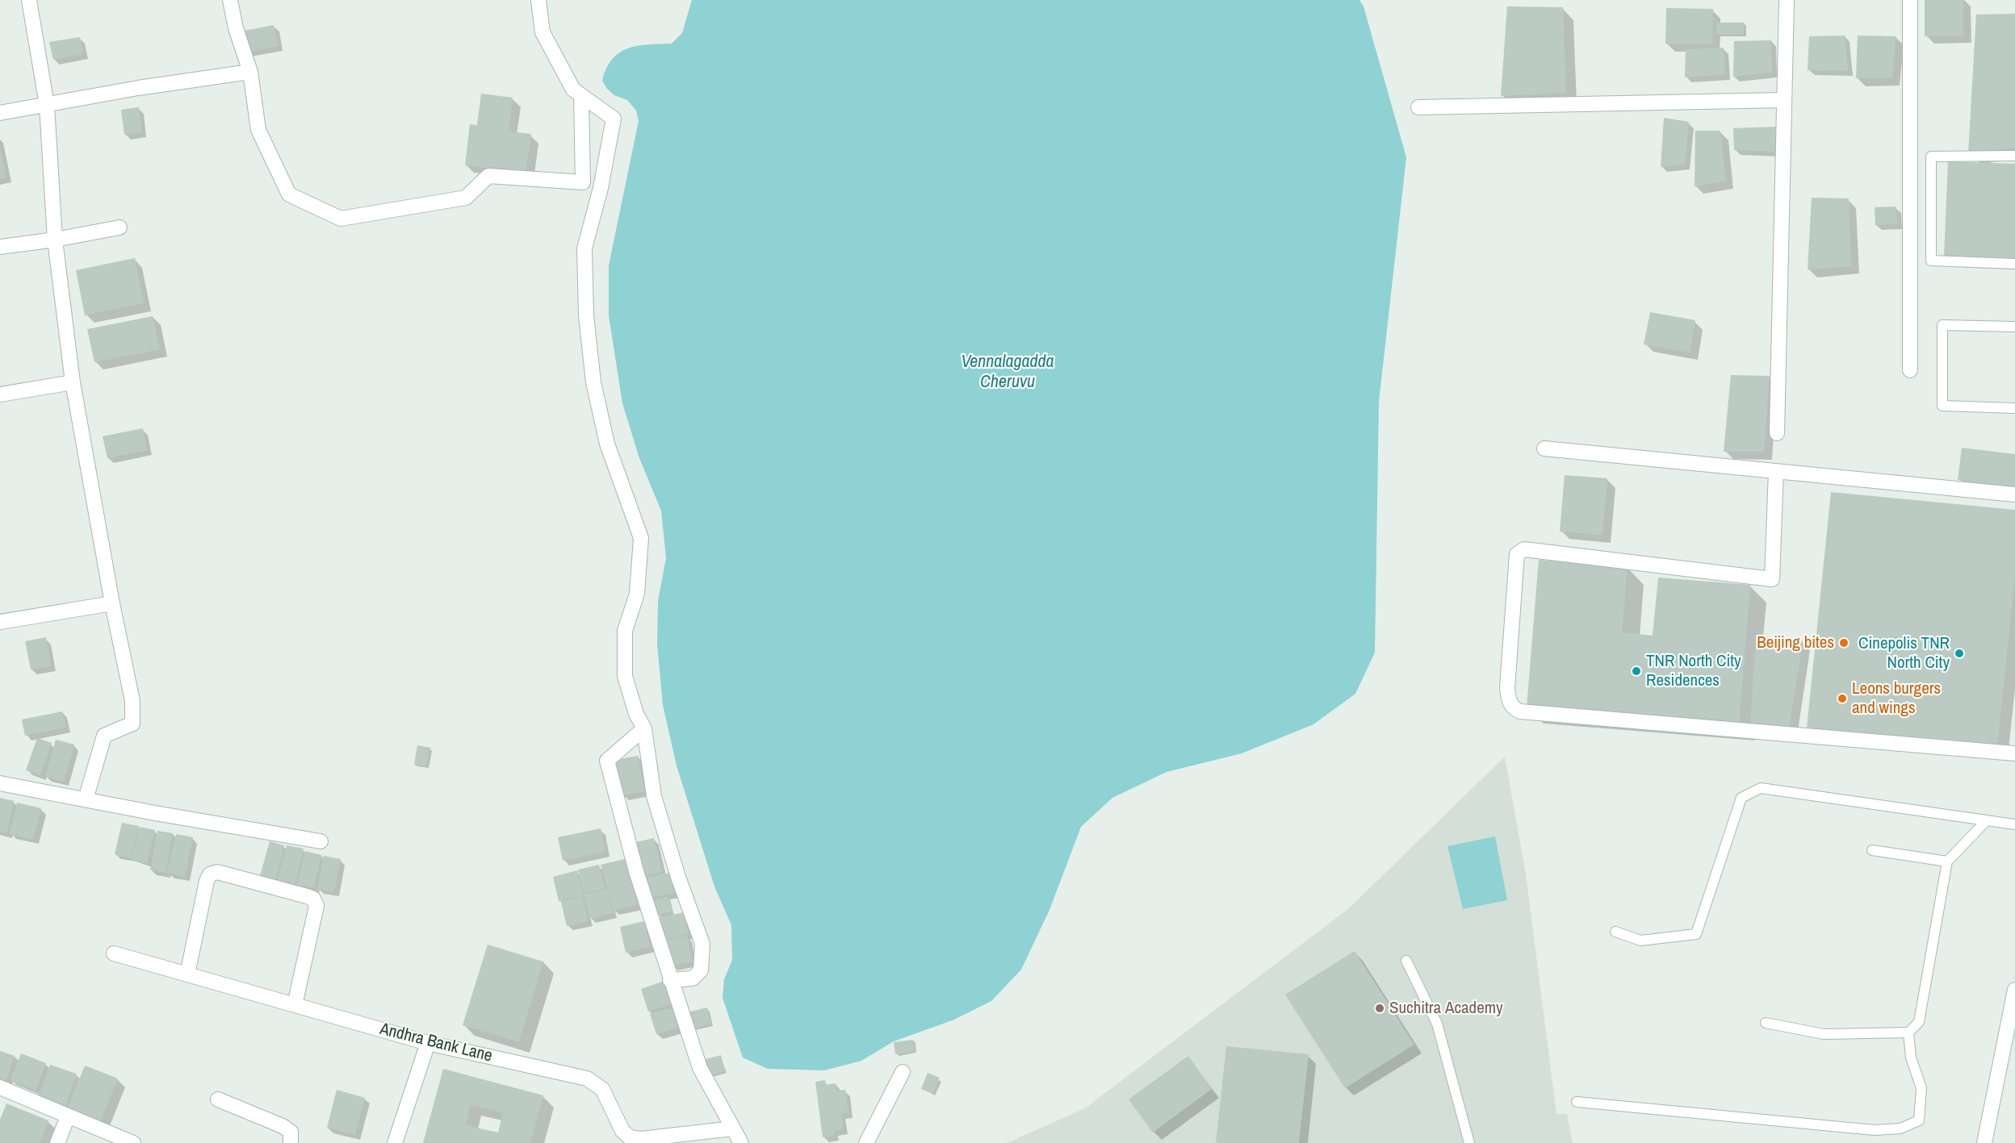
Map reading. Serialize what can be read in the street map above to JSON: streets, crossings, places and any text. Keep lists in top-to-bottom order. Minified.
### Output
{"streets":{"street":["Andhra Bank Lane"]},"water":["Vennalagadda Cheruvu"],"places":["Beijing bites","Cinepolis TNR North City","TNR North City Residences","Leons burgers and wings","Suchitra Academy"]}
